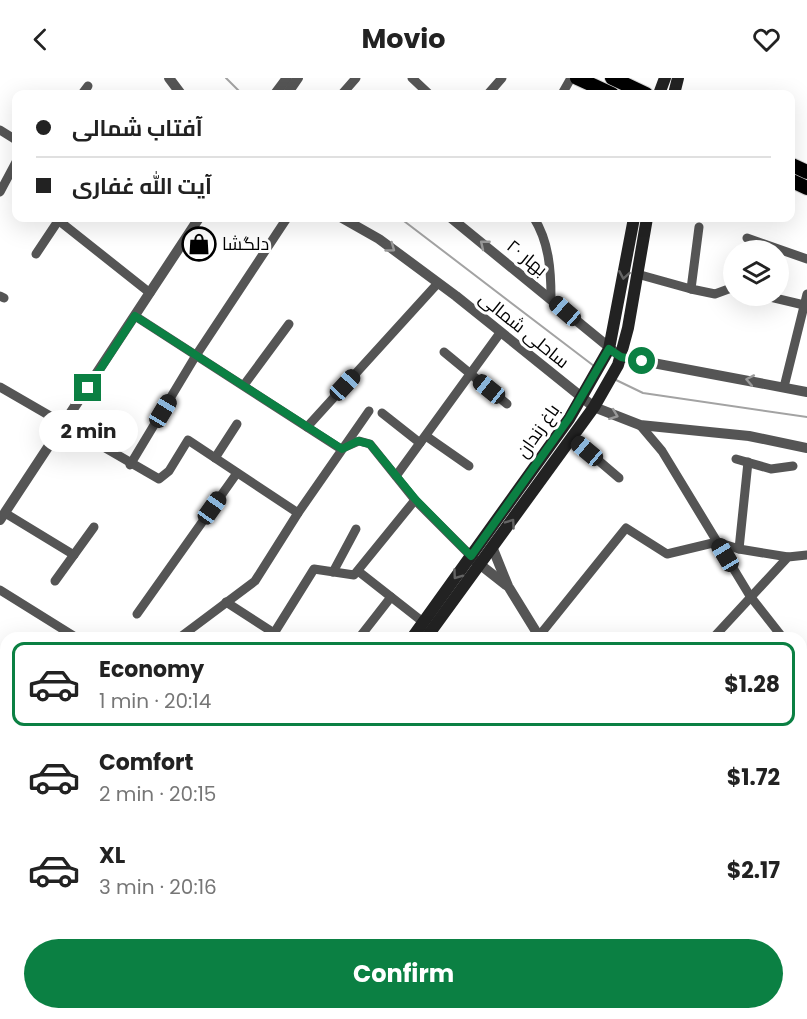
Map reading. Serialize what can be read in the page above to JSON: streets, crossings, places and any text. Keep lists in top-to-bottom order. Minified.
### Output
{"streets":{"main road":["باغ زندان"],"street":["بهار ۲۰","ساحلی شمالی"]},"crossings":[["بهار ۲۰","باغ زندان"],["ساحلی شمالی","باغ زندان"]],"one_way":["بهار ۲۰"],"places":{"shop":["دلگشا"]},"page":{"header":"Movio","banner":["آفتاب شمالی","آیت الله غفاری"],"bubble":"2 min","list":[{"name":"Economy","note":"1 min · 20:14","value":"$1.28"},{"name":"Comfort","note":"2 min · 20:15","value":"$1.72"},{"name":"XL","note":"3 min · 20:16","value":"$2.17"}],"buttons":"Confirm"}}
